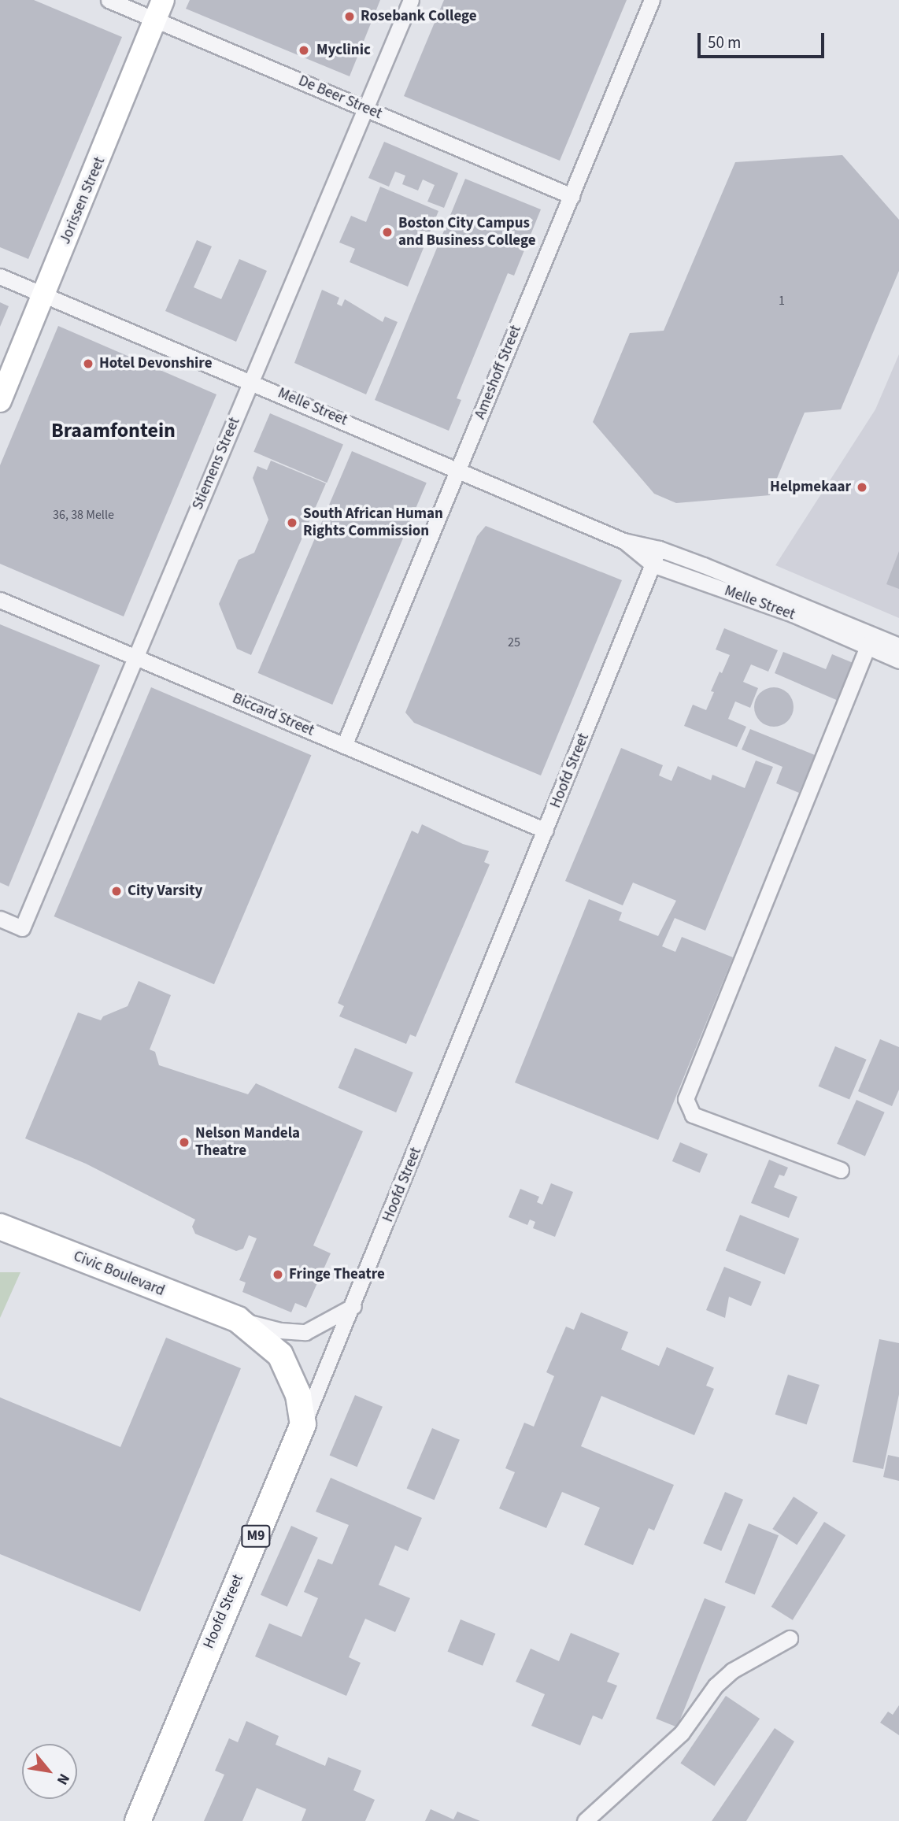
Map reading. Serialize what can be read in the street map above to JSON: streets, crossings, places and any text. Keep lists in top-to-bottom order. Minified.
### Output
{"streets":{"main road":["Jorissen Street","Hoofd Street","Civic Boulevard","M9"],"street":["De Beer Street","Ameshoff Street","Melle Street","Stiemens Street","Biccard Street"]},"crossings":[["De Beer Street","Jorissen Street"],["De Beer Street","Ameshoff Street"],["De Beer Street","Stiemens Street"],["Jorissen Street","Melle Street"],["Ameshoff Street","Melle Street"],["Ameshoff Street","Biccard Street"],["Melle Street","Stiemens Street"],["Melle Street","Hoofd Street"],["Stiemens Street","Biccard Street"],["Biccard Street","Hoofd Street"],["Hoofd Street","Civic Boulevard"]],"districts":["Braamfontein"],"places":["Rosebank College","Myclinic","Boston City Campus and Business College","Hotel Devonshire","Helpmekaar","South African Human Rights Commission","City Varsity","Nelson Mandela Theatre","Fringe Theatre"],"house_numbers":["1","36, 38 Melle","25"],"scale_bar":"50 m","north":"bottom right"}
